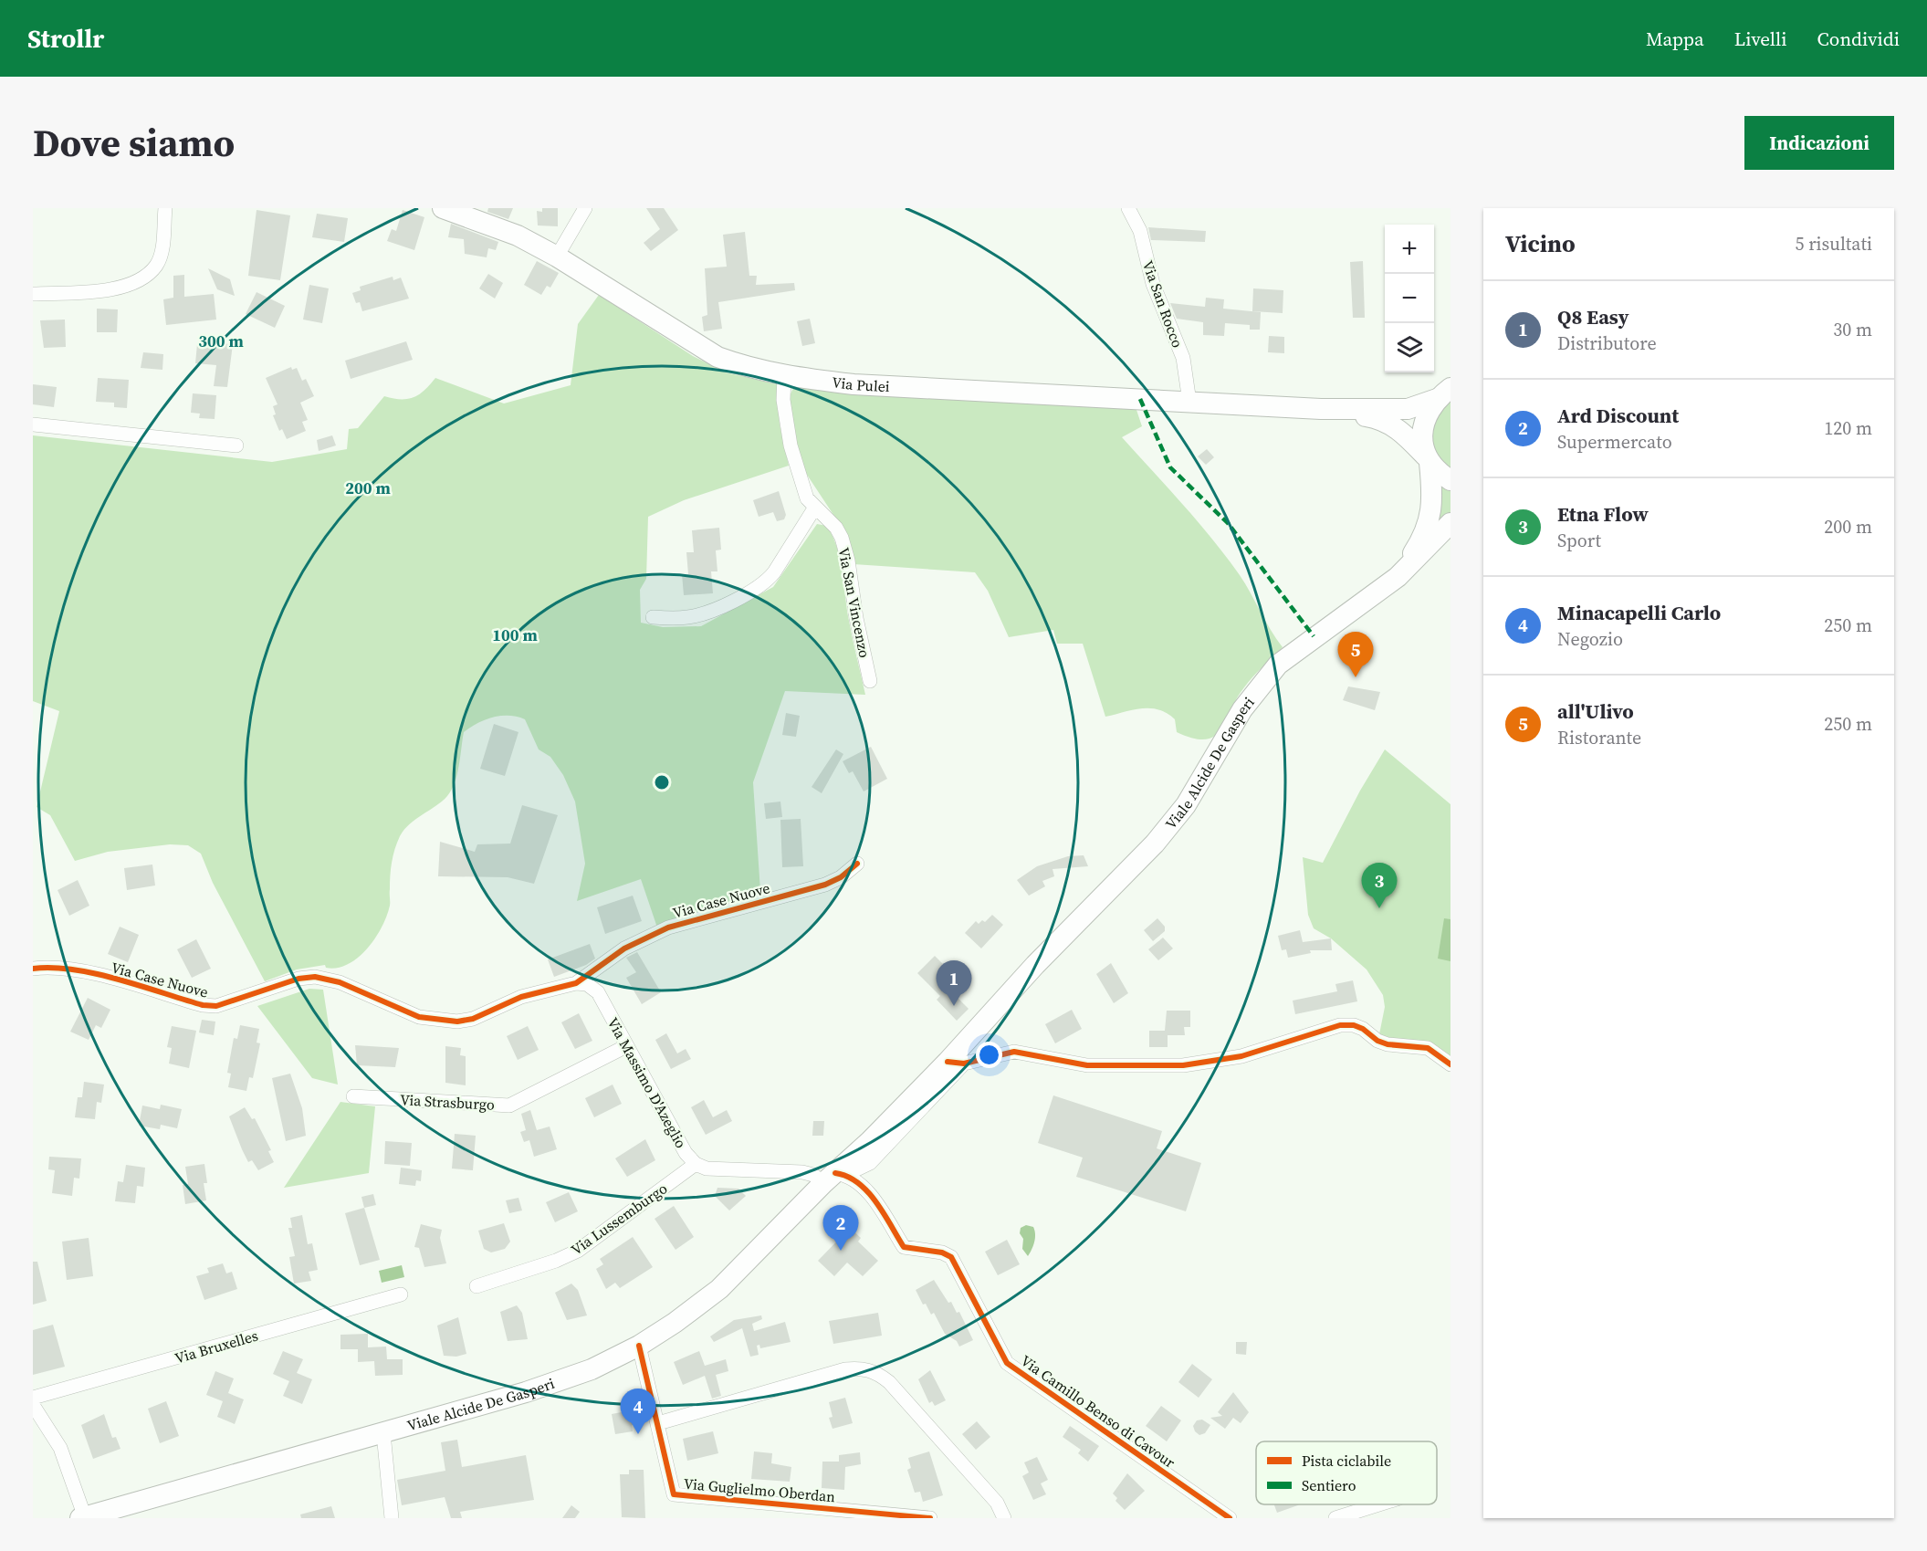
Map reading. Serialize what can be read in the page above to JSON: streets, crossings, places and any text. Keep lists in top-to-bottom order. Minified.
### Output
{"streets":{"main road":["Via Pulei","Viale Alcide De Gasperi"],"street":["Via San Rocco","Via San Vincenzo","Via Case Nuove","Via Massimo D'Azeglio","Via Strasburgo","Via Lussemburgo","Via Bruxelles","Via Camillo Benso di Cavour","Via Guglielmo Oberdan"]},"crossings":[["Via San Rocco","Via Pulei"],["Via Pulei","Via San Vincenzo"],["Viale Alcide De Gasperi","Via Massimo D'Azeglio"],["Viale Alcide De Gasperi","Via Guglielmo Oberdan"],["Via Case Nuove","Via Massimo D'Azeglio"],["Via Massimo D'Azeglio","Via Strasburgo"],["Via Massimo D'Azeglio","Via Lussemburgo"],["Via Massimo D'Azeglio","Via Camillo Benso di Cavour"]],"legend":["Pista ciclabile","Sentiero"],"page":{"header":"Strollr","nav":["Mappa","Livelli","Condividi"],"title":"Dove siamo","buttons":"Indicazioni","heading":["Vicino","5 risultati"],"map_buttons":["+","−"],"list":[{"mark":"1","name":"Q8 Easy","note":"Distributore","value":"30 m"},{"mark":"2","name":"Ard Discount","note":"Supermercato","value":"120 m"},{"mark":"3","name":"Etna Flow","note":"Sport","value":"200 m"},{"mark":"4","name":"Minacapelli Carlo","note":"Negozio","value":"250 m"},{"mark":"5","name":"all'Ulivo","note":"Ristorante","value":"250 m"}],"pins":["5","3","1","2","4"]},"rings":["300 m","200 m","100 m"]}
